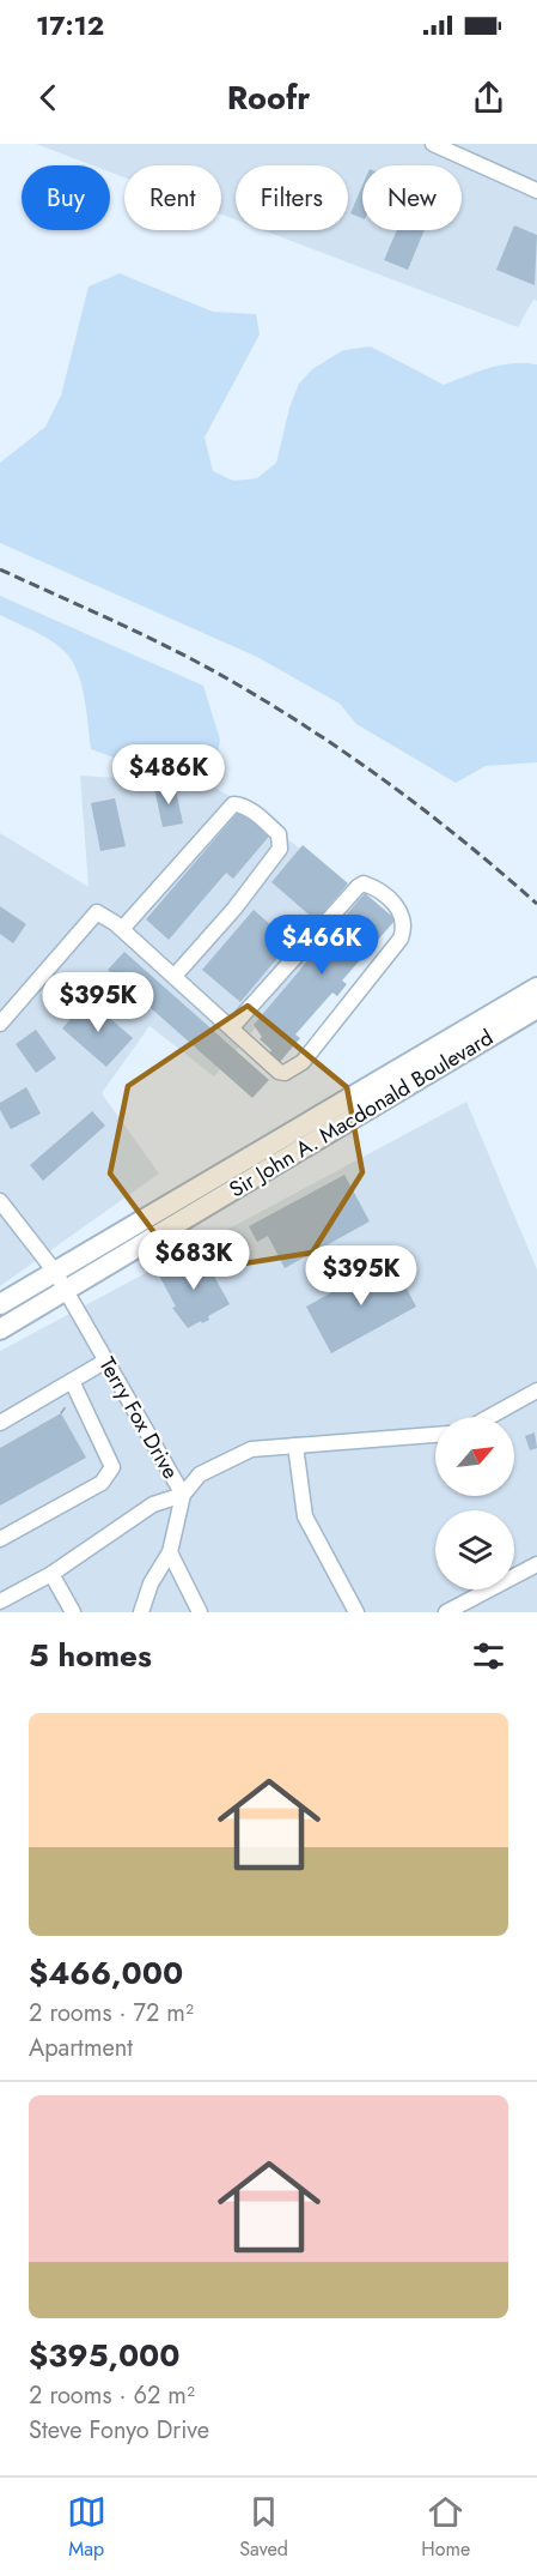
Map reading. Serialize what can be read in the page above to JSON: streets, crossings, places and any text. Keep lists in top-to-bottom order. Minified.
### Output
{"streets":{"main road":["Sir John A. Macdonald Boulevard"],"street":["Terry Fox Drive"]},"crossings":[["Sir John A. Macdonald Boulevard","Terry Fox Drive"]],"north":"top right","page":{"status":"17:12","header":"Roofr","chip":["Buy","Rent","Filters","New"],"price":["$486K","$466K","$395K","$683K","$395K"],"heading":"5 homes","list":[{"name":"$466,000","note":"2 rooms · 72 m² · Apartment"},{"name":"$395,000","note":"2 rooms · 62 m² · Steve Fonyo Drive"}],"tabs":["Map","Saved","Home"]}}
